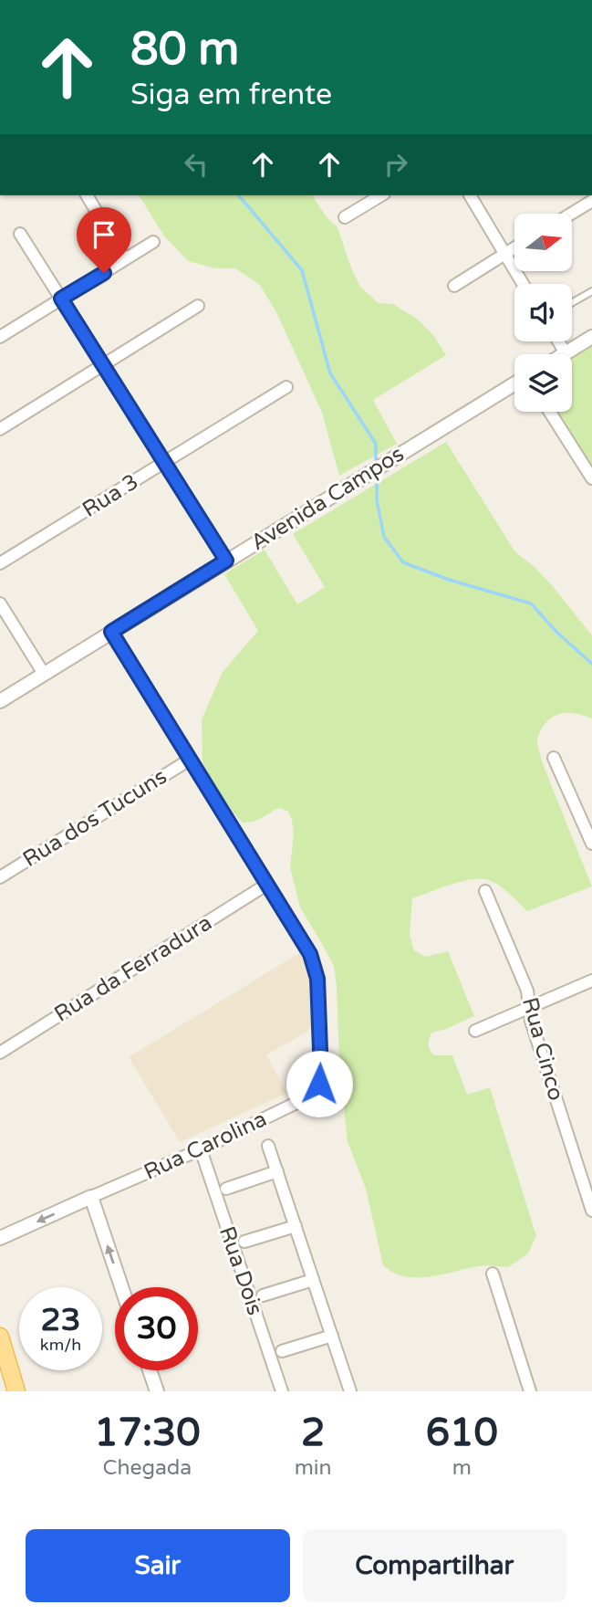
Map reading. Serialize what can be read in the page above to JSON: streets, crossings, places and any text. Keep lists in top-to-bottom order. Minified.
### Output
{"streets":{"street":["Rua 3","Avenida Campos","Rua dos Tucuns","Rua da Ferradura","Rua Cinco","Rua Carolina","Rua Dois"]},"crossings":[["Avenida Campos","Rua Carolina"],["Rua dos Tucuns","Rua Carolina"],["Rua da Ferradura","Rua Carolina"],["Rua Carolina","Rua Dois"]],"north":"right","page":{"turn":["80 m","Siga em frente"],"speed":"23 km/h","limit":"30","eta":["17:30","Chegada","2","min","610","m"],"buttons":["Sair","Compartilhar"]}}
